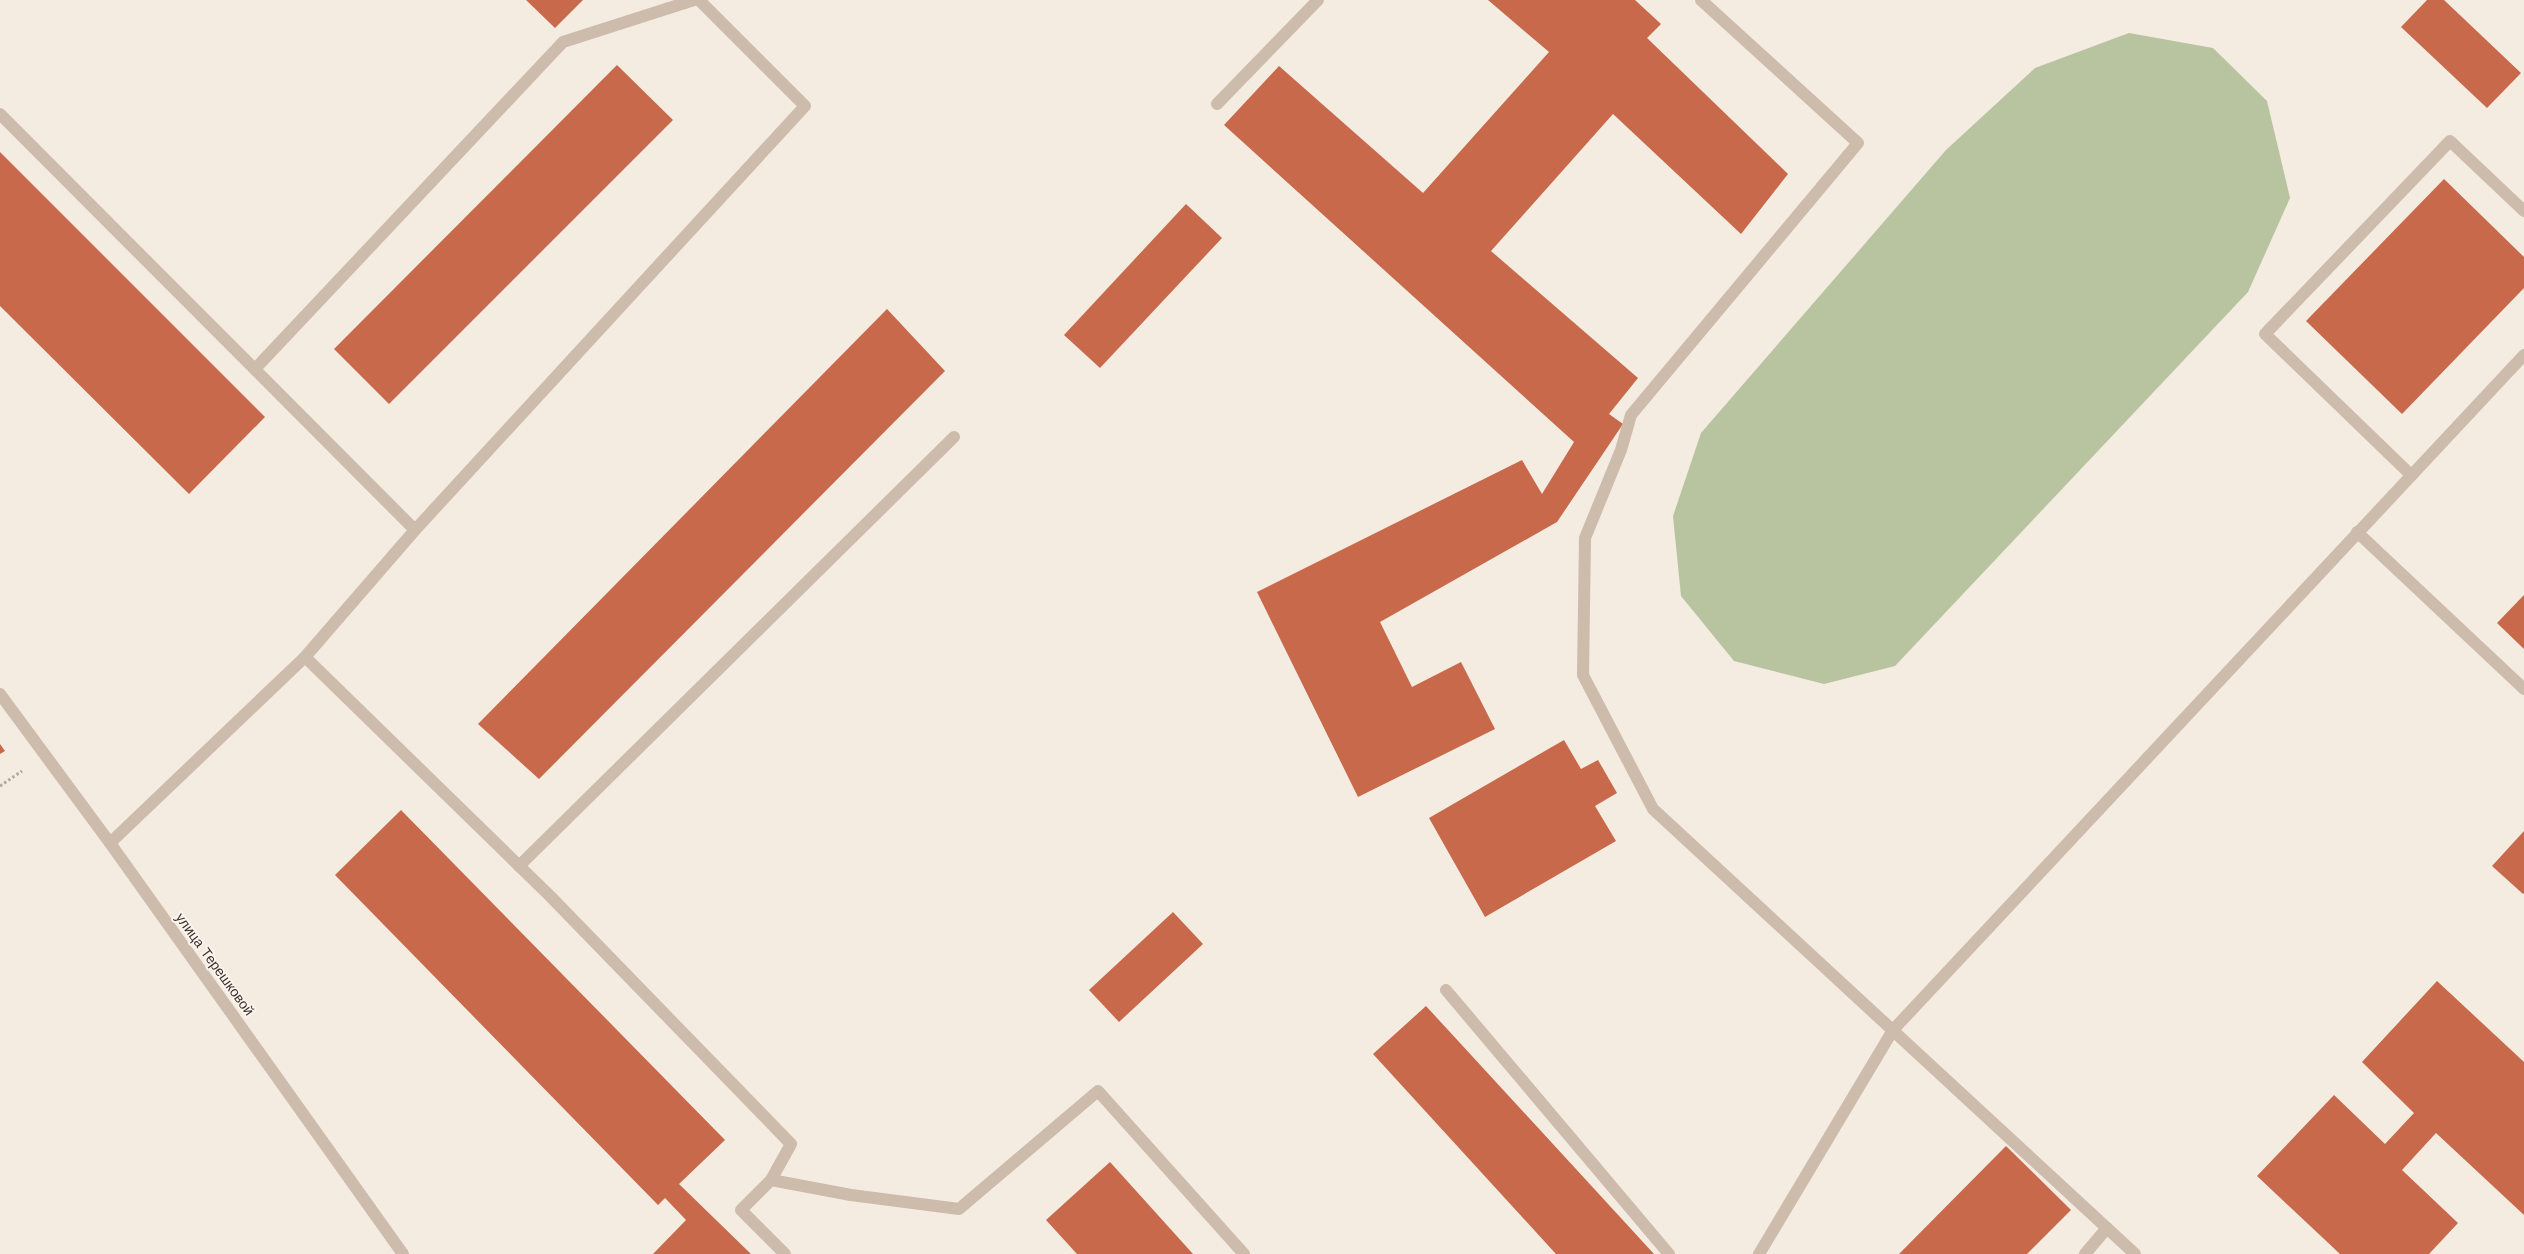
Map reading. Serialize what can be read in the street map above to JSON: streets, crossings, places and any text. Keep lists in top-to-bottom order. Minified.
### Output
{"streets":{"street":["улица Терешковой"]}}
